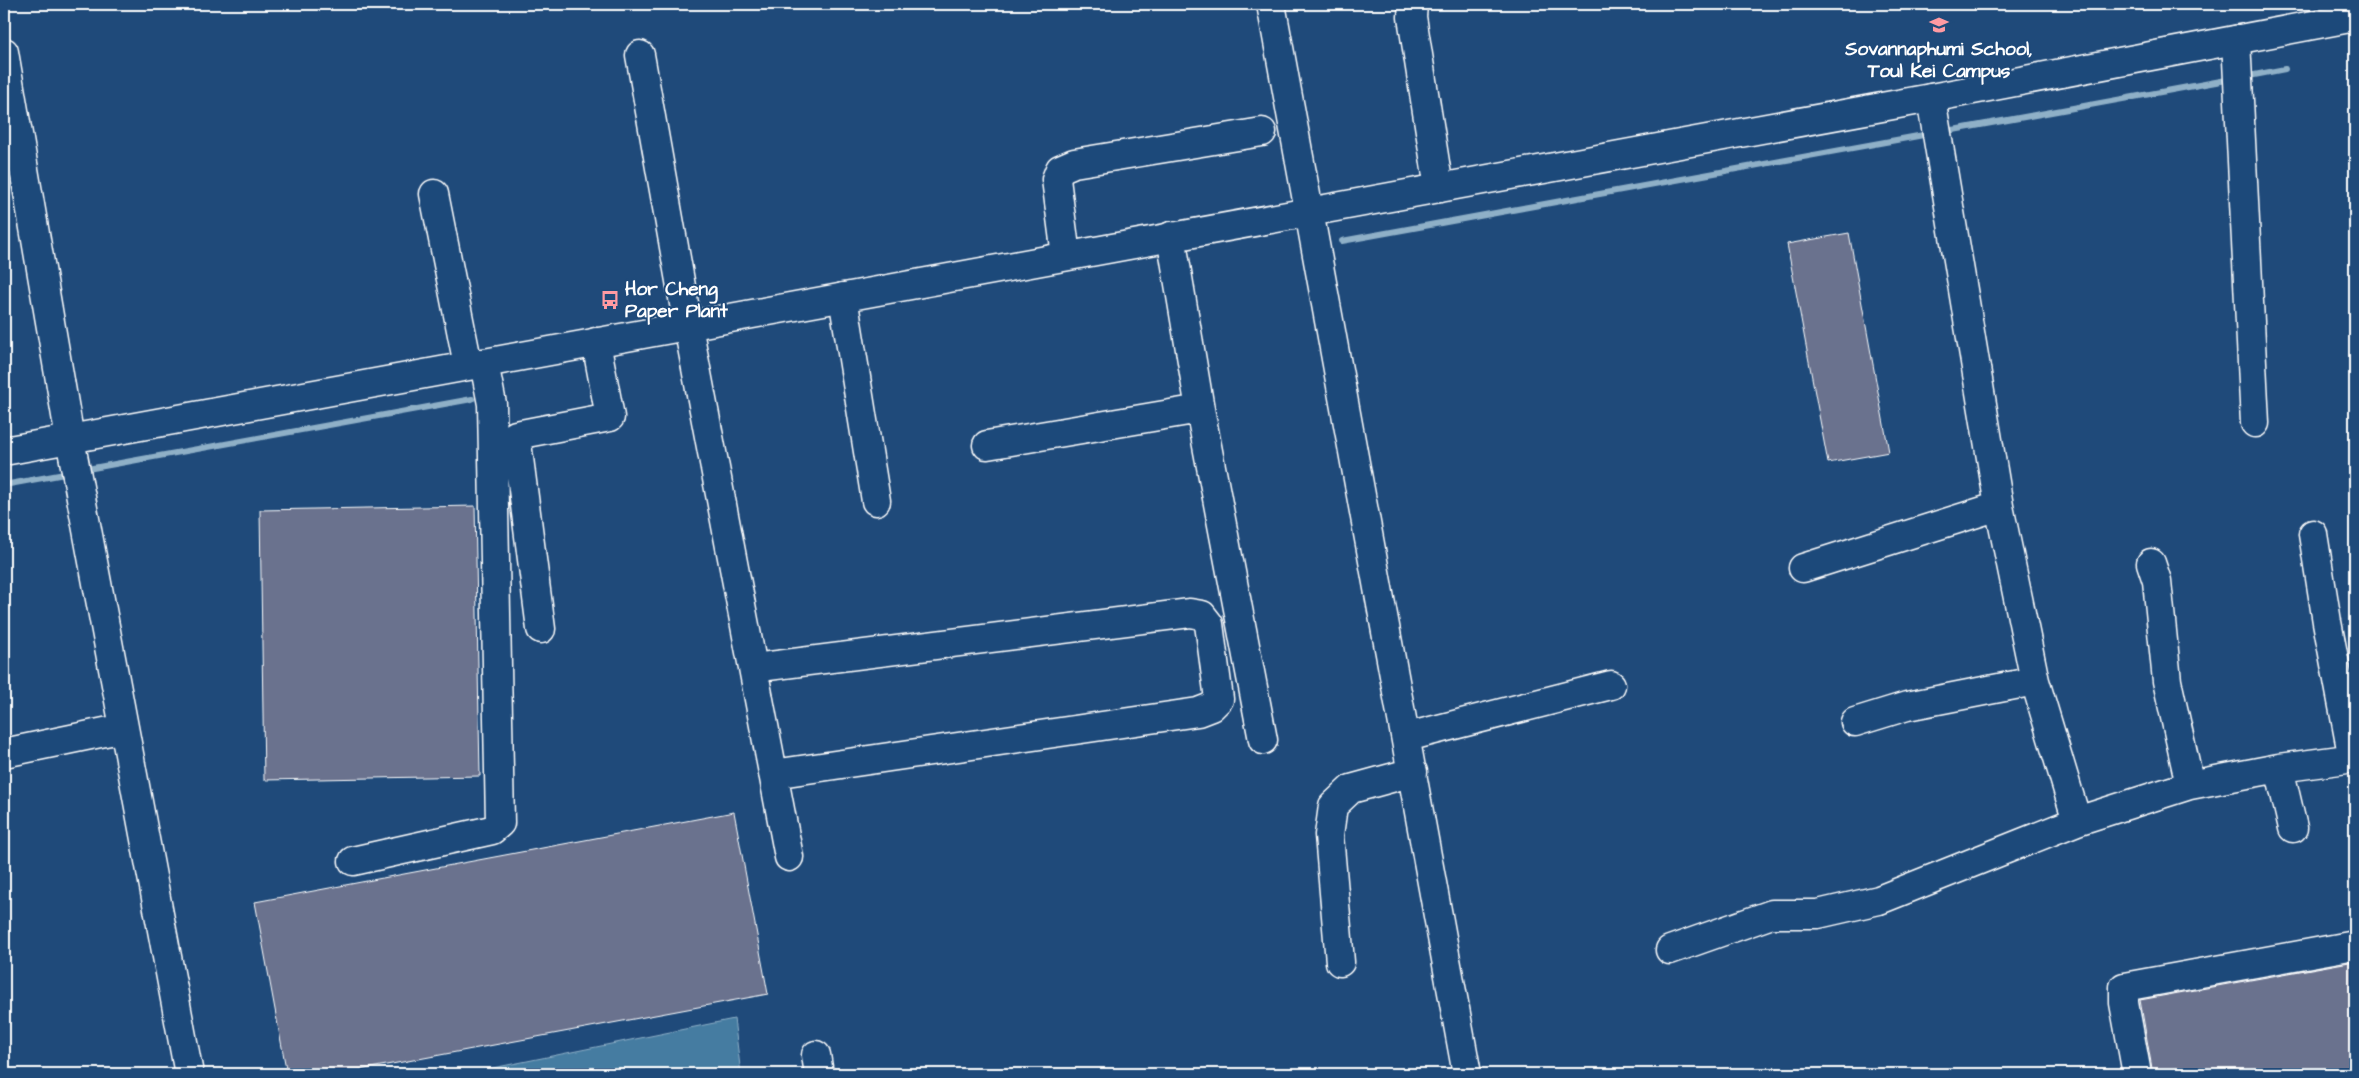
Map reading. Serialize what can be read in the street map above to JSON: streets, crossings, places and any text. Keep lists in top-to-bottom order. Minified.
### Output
{"places":{"school or university":["Sovannaphumi School, Toul Kei Campus"],"bus stop":["Hor Cheng Paper Plant"]}}
